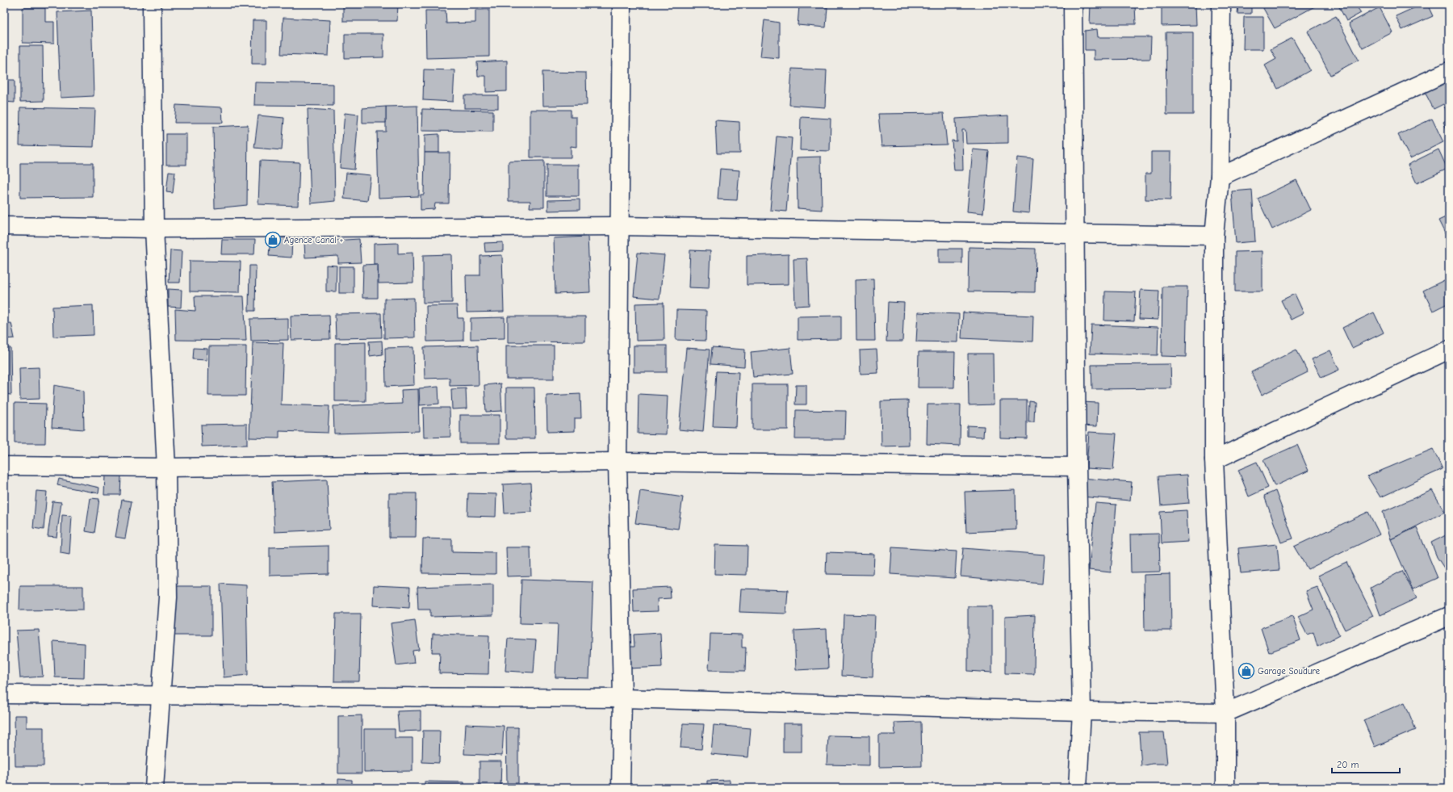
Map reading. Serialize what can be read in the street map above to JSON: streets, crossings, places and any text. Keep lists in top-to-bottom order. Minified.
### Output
{"places":{"shop":["Agence Canal +","Garage Soudure"]},"scale_bar":"20 m"}
